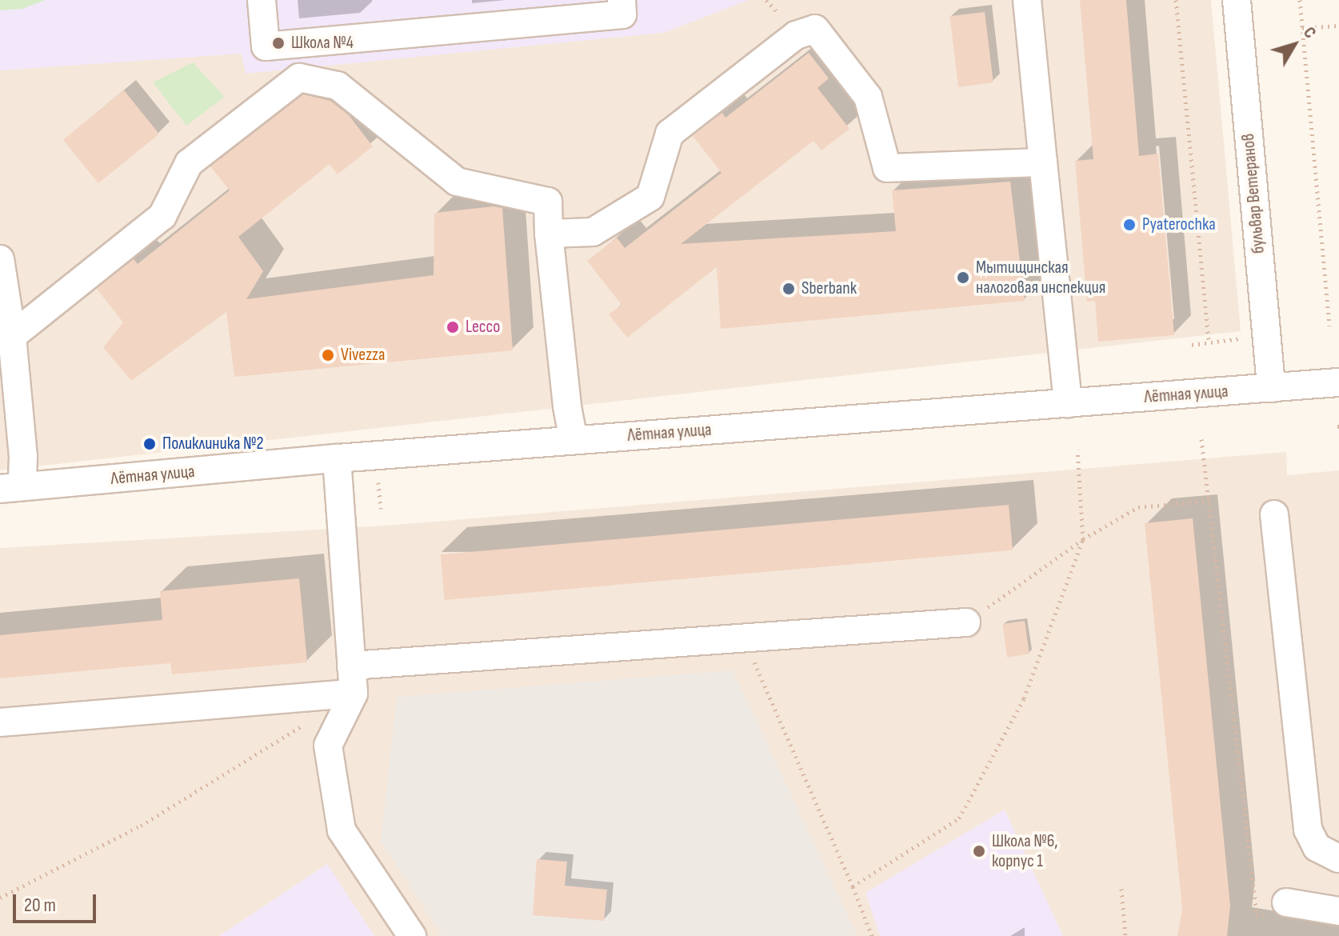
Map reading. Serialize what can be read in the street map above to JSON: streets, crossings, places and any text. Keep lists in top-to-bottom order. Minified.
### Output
{"streets":{"street":["бульвар Ветеранов","Лётная улица"]},"crossings":[["бульвар Ветеранов","Лётная улица"]],"places":["Школа №4","Pyaterochka","Мытищинская налоговая инспекция","Sberbank","Lecco","Vivezza","Поликлиника №2","Школа №6, корпус 1"],"scale_bar":"20 m","north":"top right"}
